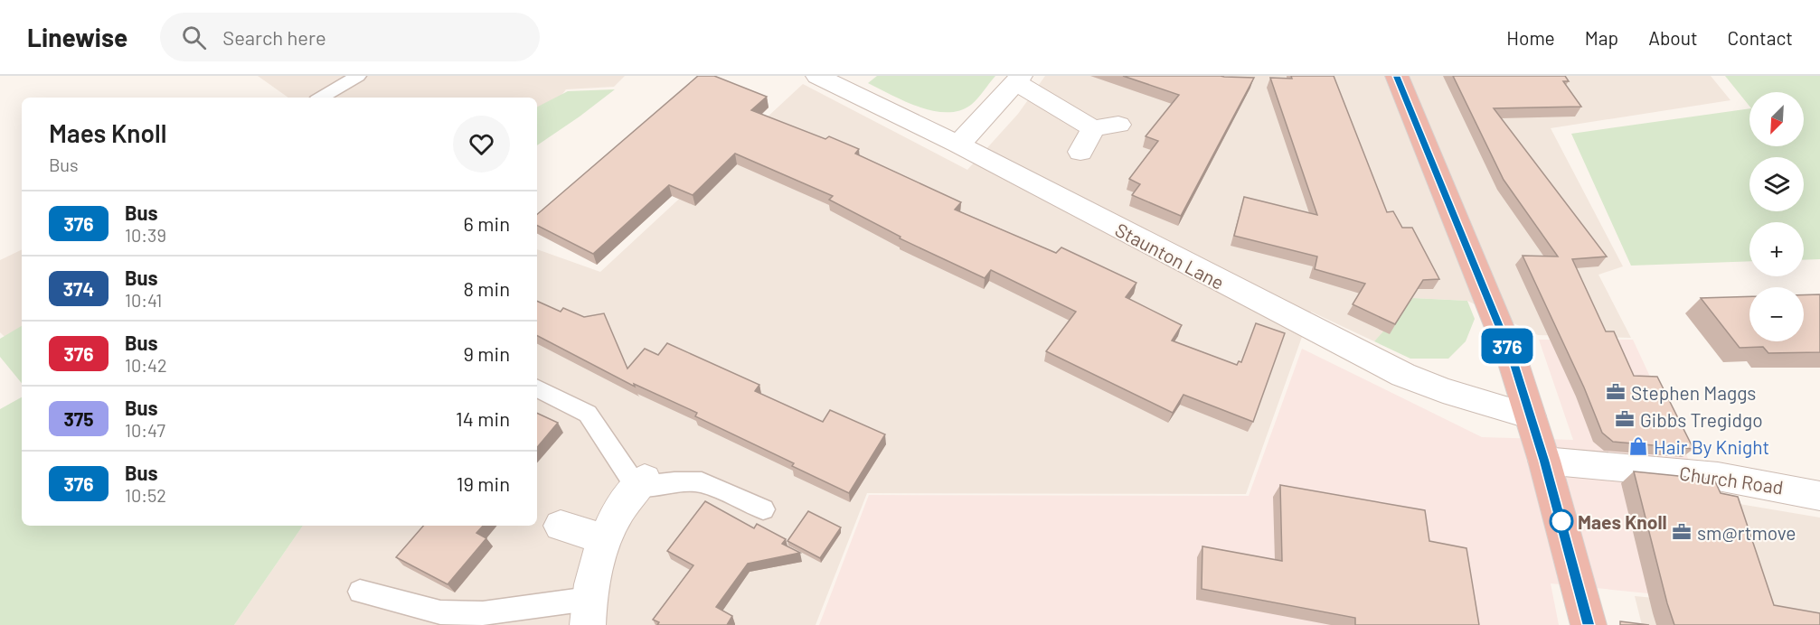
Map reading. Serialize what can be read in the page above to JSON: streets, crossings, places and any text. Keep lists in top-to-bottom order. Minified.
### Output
{"streets":{"street":["Staunton Lane","Church Road"]},"places":{"office":["Stephen Maggs","Gibbs Tregidgo","sm@rtmove"],"shop":["Hair By Knight"],"other":["Maes Knoll"]},"lines":["bus line 376"],"north":"bottom left","page":{"header":"Linewise","search":"Search here","nav":["Home","Map","About","Contact"],"on_map":"376","map_buttons":["+","−"],"heading":["Maes Knoll","Bus"],"list":[{"mark":"376","name":"Bus","note":"10:39","value":"6 min"},{"mark":"374","name":"Bus","note":"10:41","value":"8 min"},{"mark":"376","name":"Bus","note":"10:42","value":"9 min"},{"mark":"375","name":"Bus","note":"10:47","value":"14 min"},{"mark":"376","name":"Bus","note":"10:52","value":"19 min"}]}}
